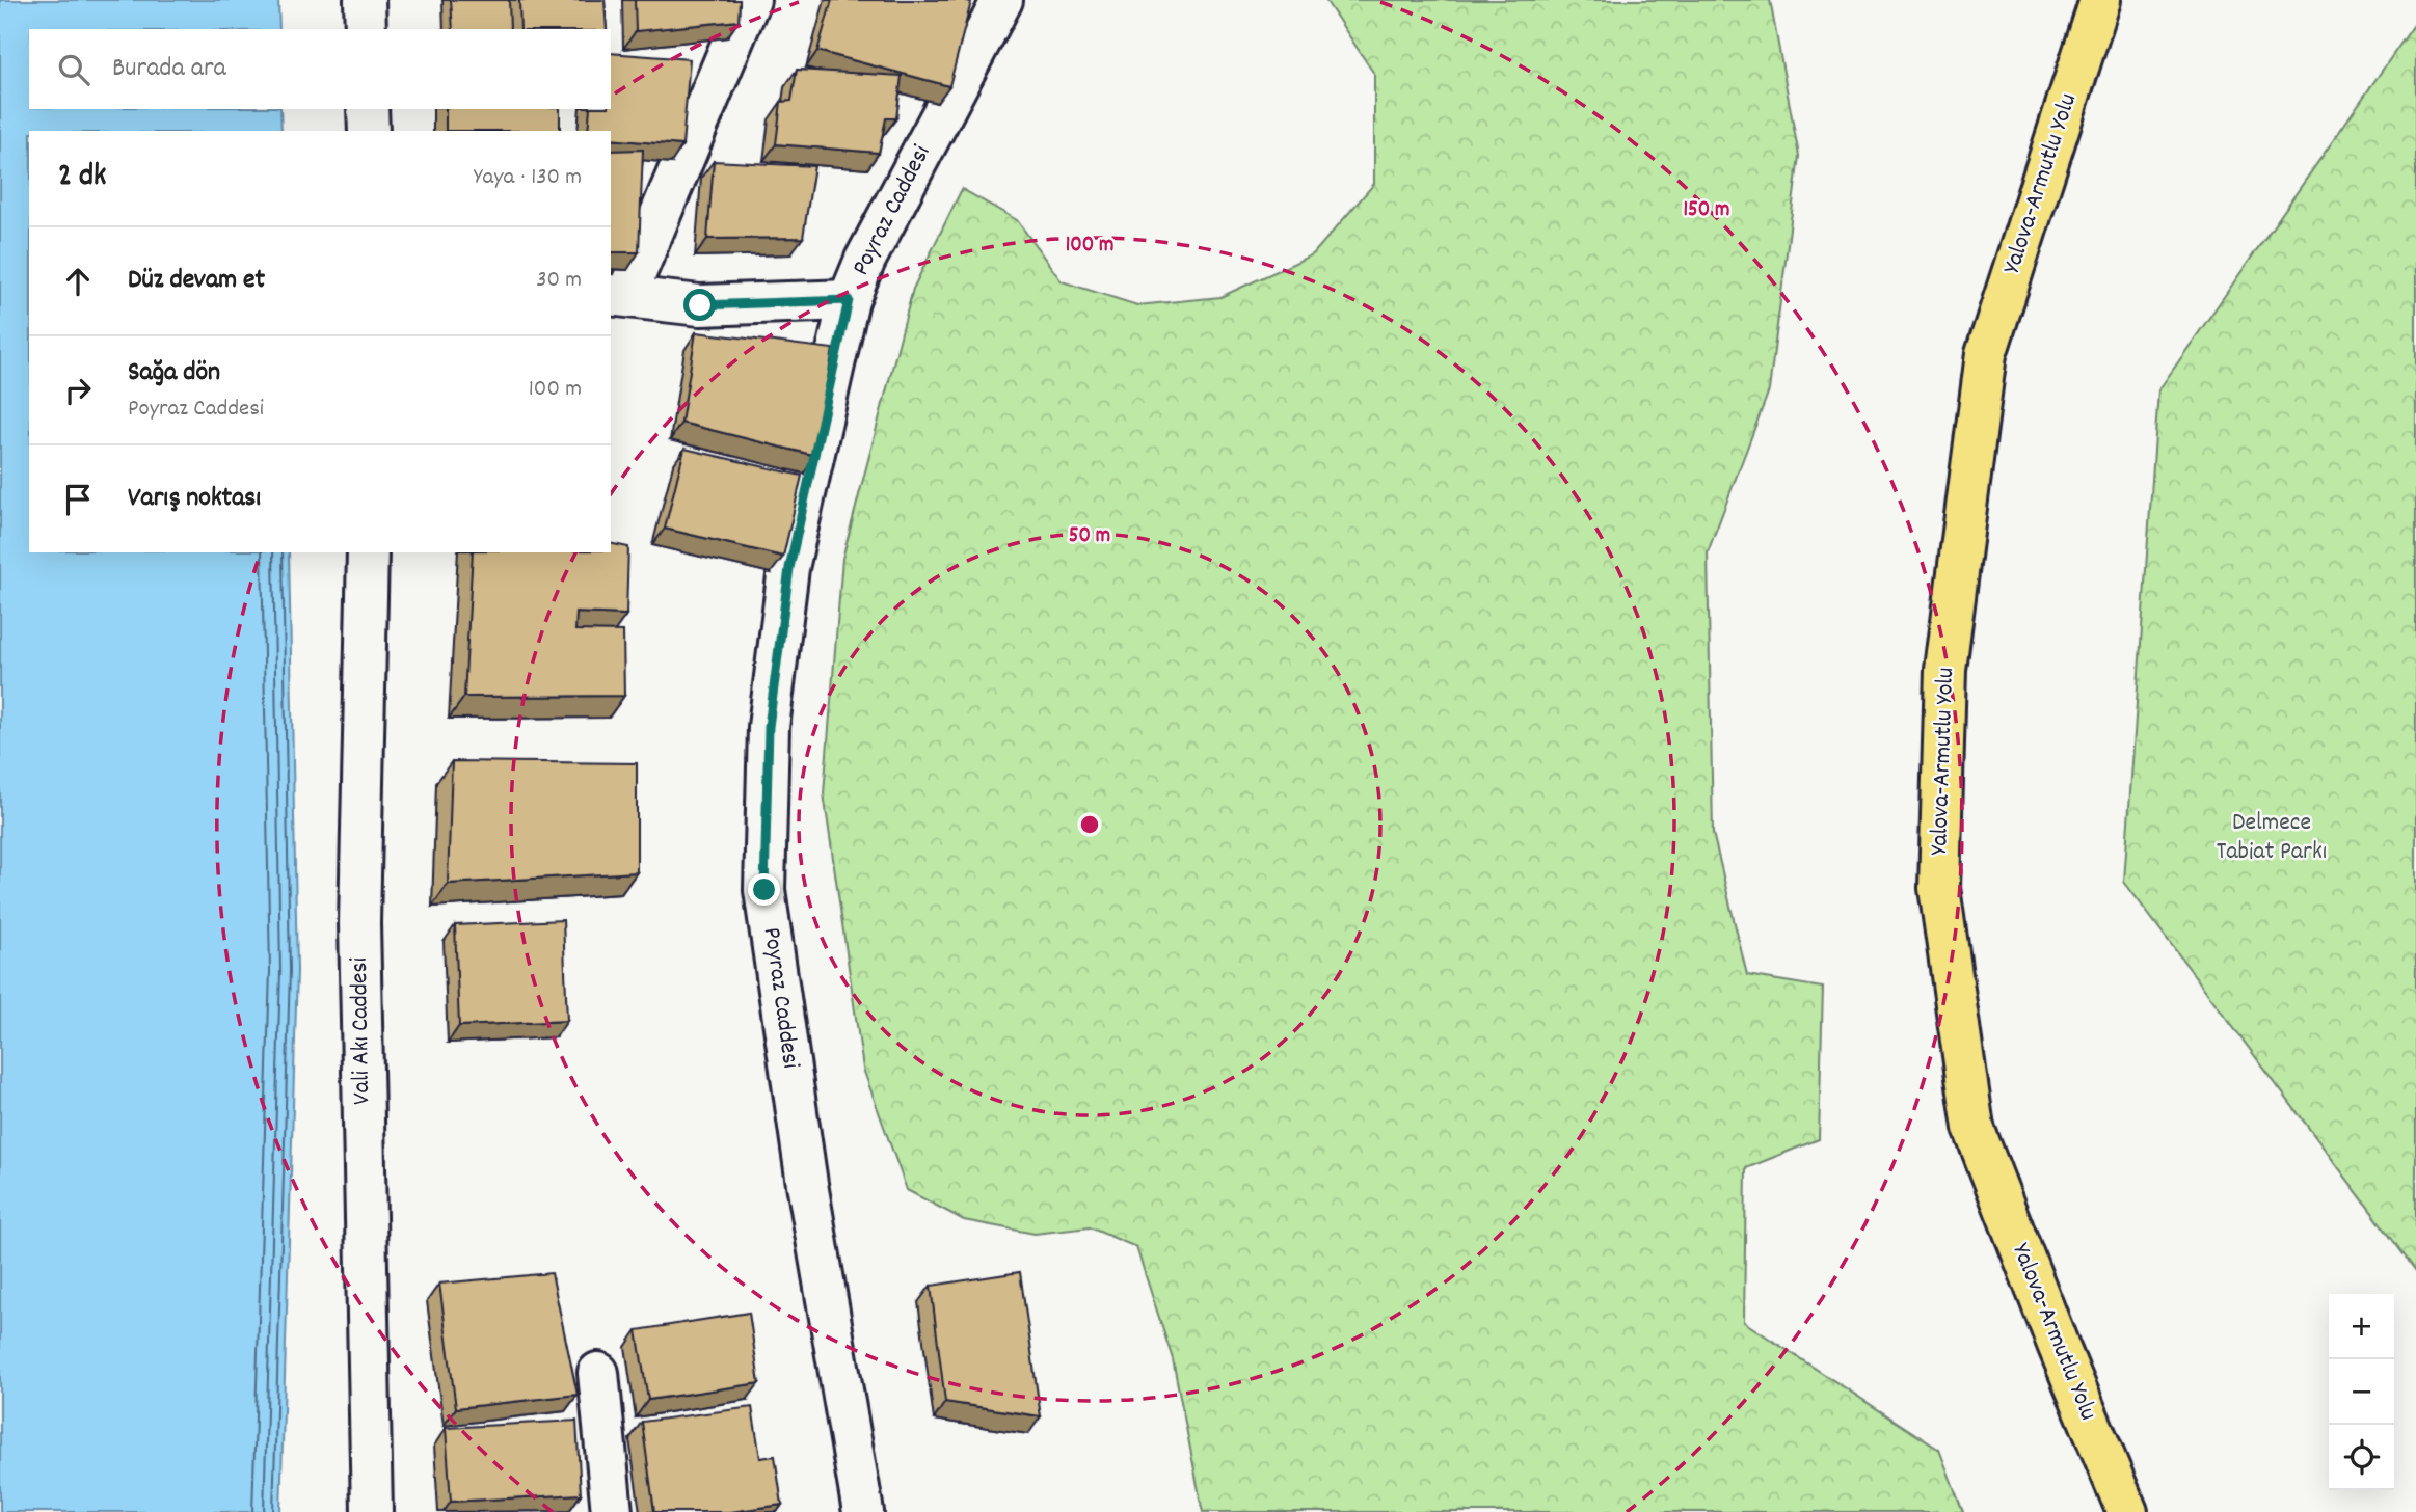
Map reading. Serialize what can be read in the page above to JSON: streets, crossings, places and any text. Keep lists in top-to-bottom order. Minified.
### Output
{"streets":{"main road":["Yalova-Armutlu Yolu"],"street":["Poyraz Caddesi","Vali Akı Caddesi"]},"parks":["Delmece Tabiat Parkı"],"page":{"search":"Burada ara","heading":["2 dk","Yaya · 130 m"],"list":[["Düz devam et","30 m"],["Sağa dön","Poyraz Caddesi","100 m"],"Varış noktası"],"map_buttons":["+","−"]},"rings":["150 m","100 m","50 m"]}
